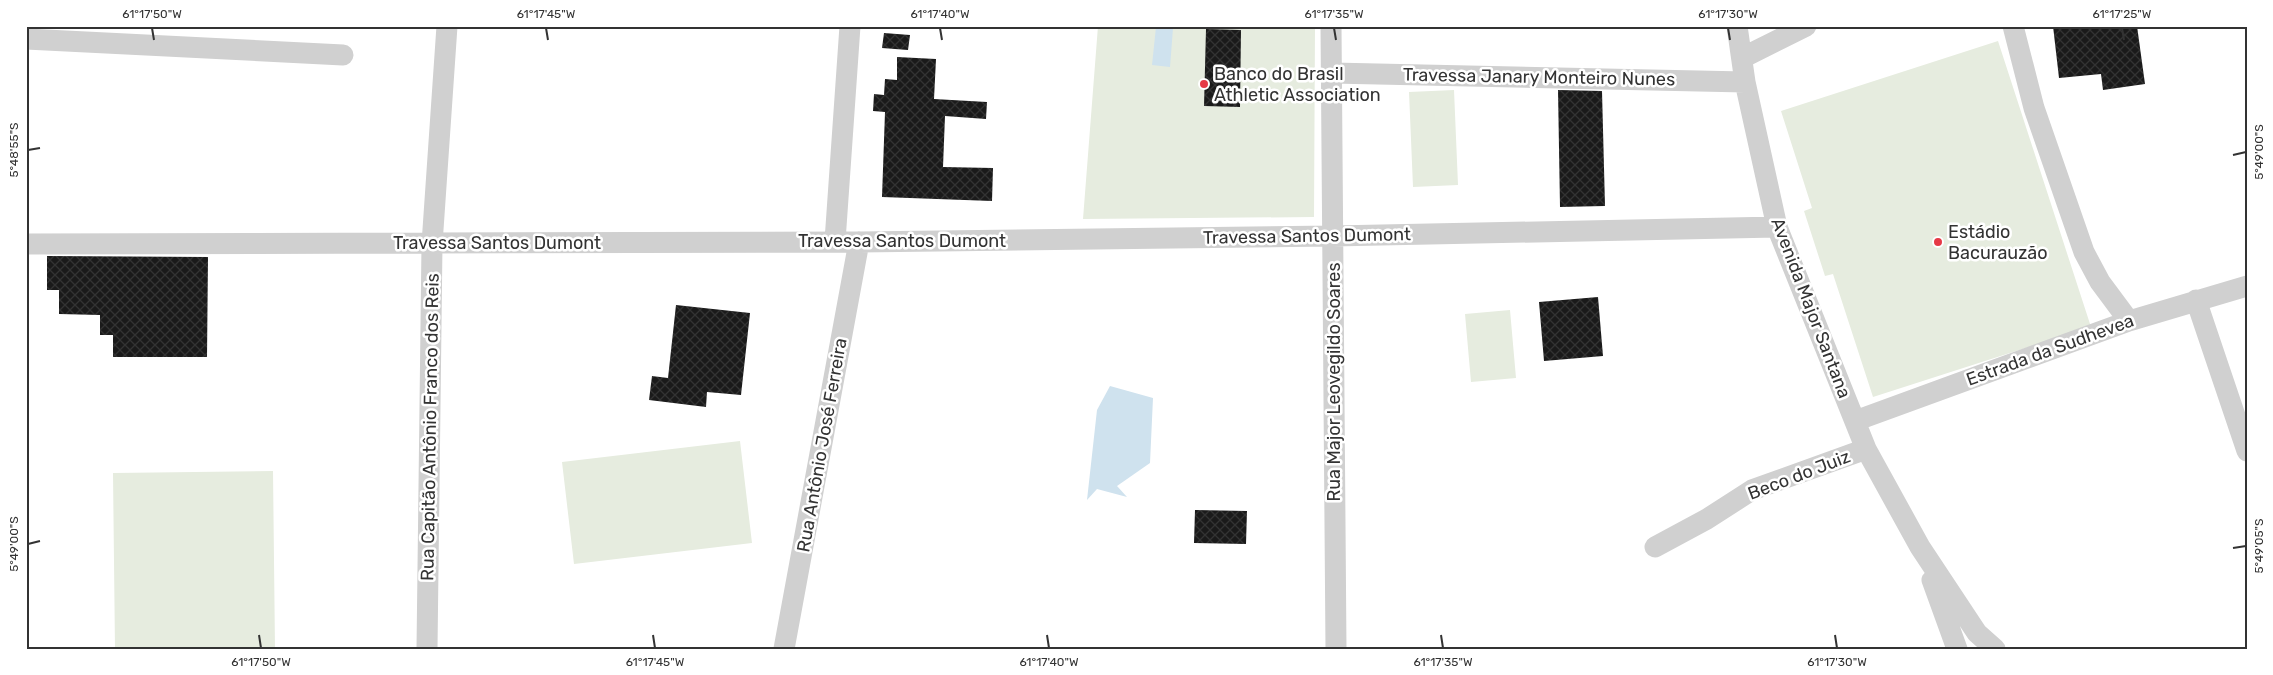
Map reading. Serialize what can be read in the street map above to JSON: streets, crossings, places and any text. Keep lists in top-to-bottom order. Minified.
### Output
{"streets":{"street":["Travessa Janary Monteiro Nunes","Travessa Santos Dumont","Avenida Major Santana","Estrada da Sudhevea","Rua Major Leovegildo Soares","Rua Capitão Antônio Franco dos Reis","Rua Antônio José Ferreira","Beco do Juiz"]},"crossings":[["Travessa Janary Monteiro Nunes","Avenida Major Santana"],["Travessa Janary Monteiro Nunes","Rua Major Leovegildo Soares"],["Travessa Santos Dumont","Avenida Major Santana"],["Travessa Santos Dumont","Rua Major Leovegildo Soares"],["Travessa Santos Dumont","Rua Capitão Antônio Franco dos Reis"],["Travessa Santos Dumont","Rua Antônio José Ferreira"],["Avenida Major Santana","Estrada da Sudhevea"],["Avenida Major Santana","Beco do Juiz"]],"places":["Banco do Brasil Athletic Association","Estádio Bacurauzão"],"coordinates":["61°17'50\"W","61°17'45\"W","61°17'40\"W","61°17'35\"W","61°17'30\"W","61°17'25\"W","5°48'55\"S","5°49'00\"S","5°49'05\"S"]}
